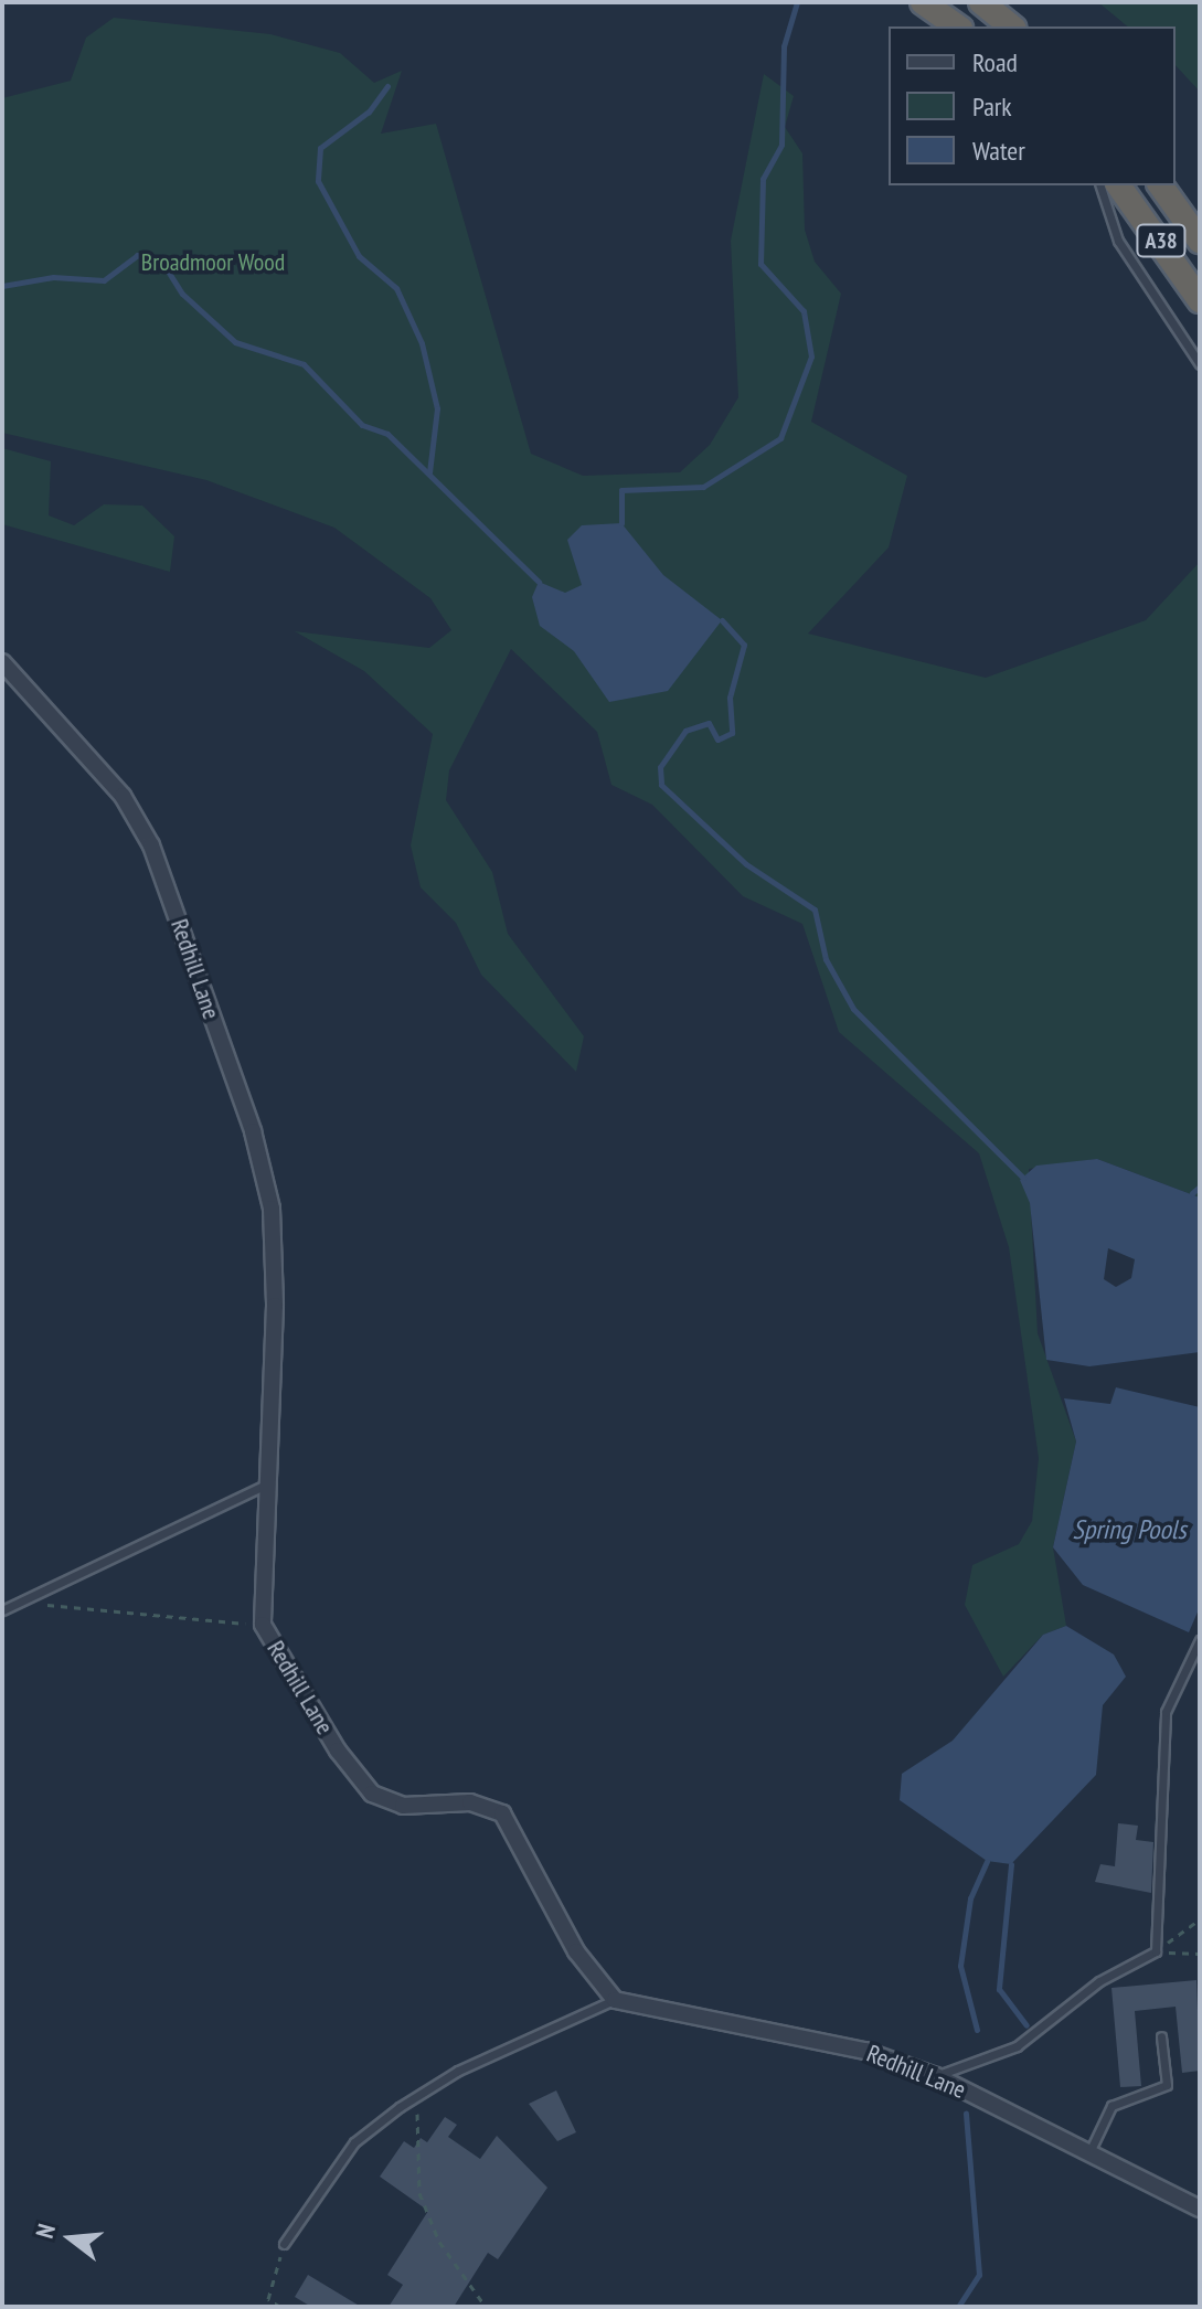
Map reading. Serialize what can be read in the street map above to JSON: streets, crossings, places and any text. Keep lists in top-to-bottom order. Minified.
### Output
{"streets":{"highway":["A38"],"street":["Redhill Lane"]},"water":["Spring Pools"],"parks":["Broadmoor Wood"],"legend":["Road","Park","Water"],"north":"left"}
